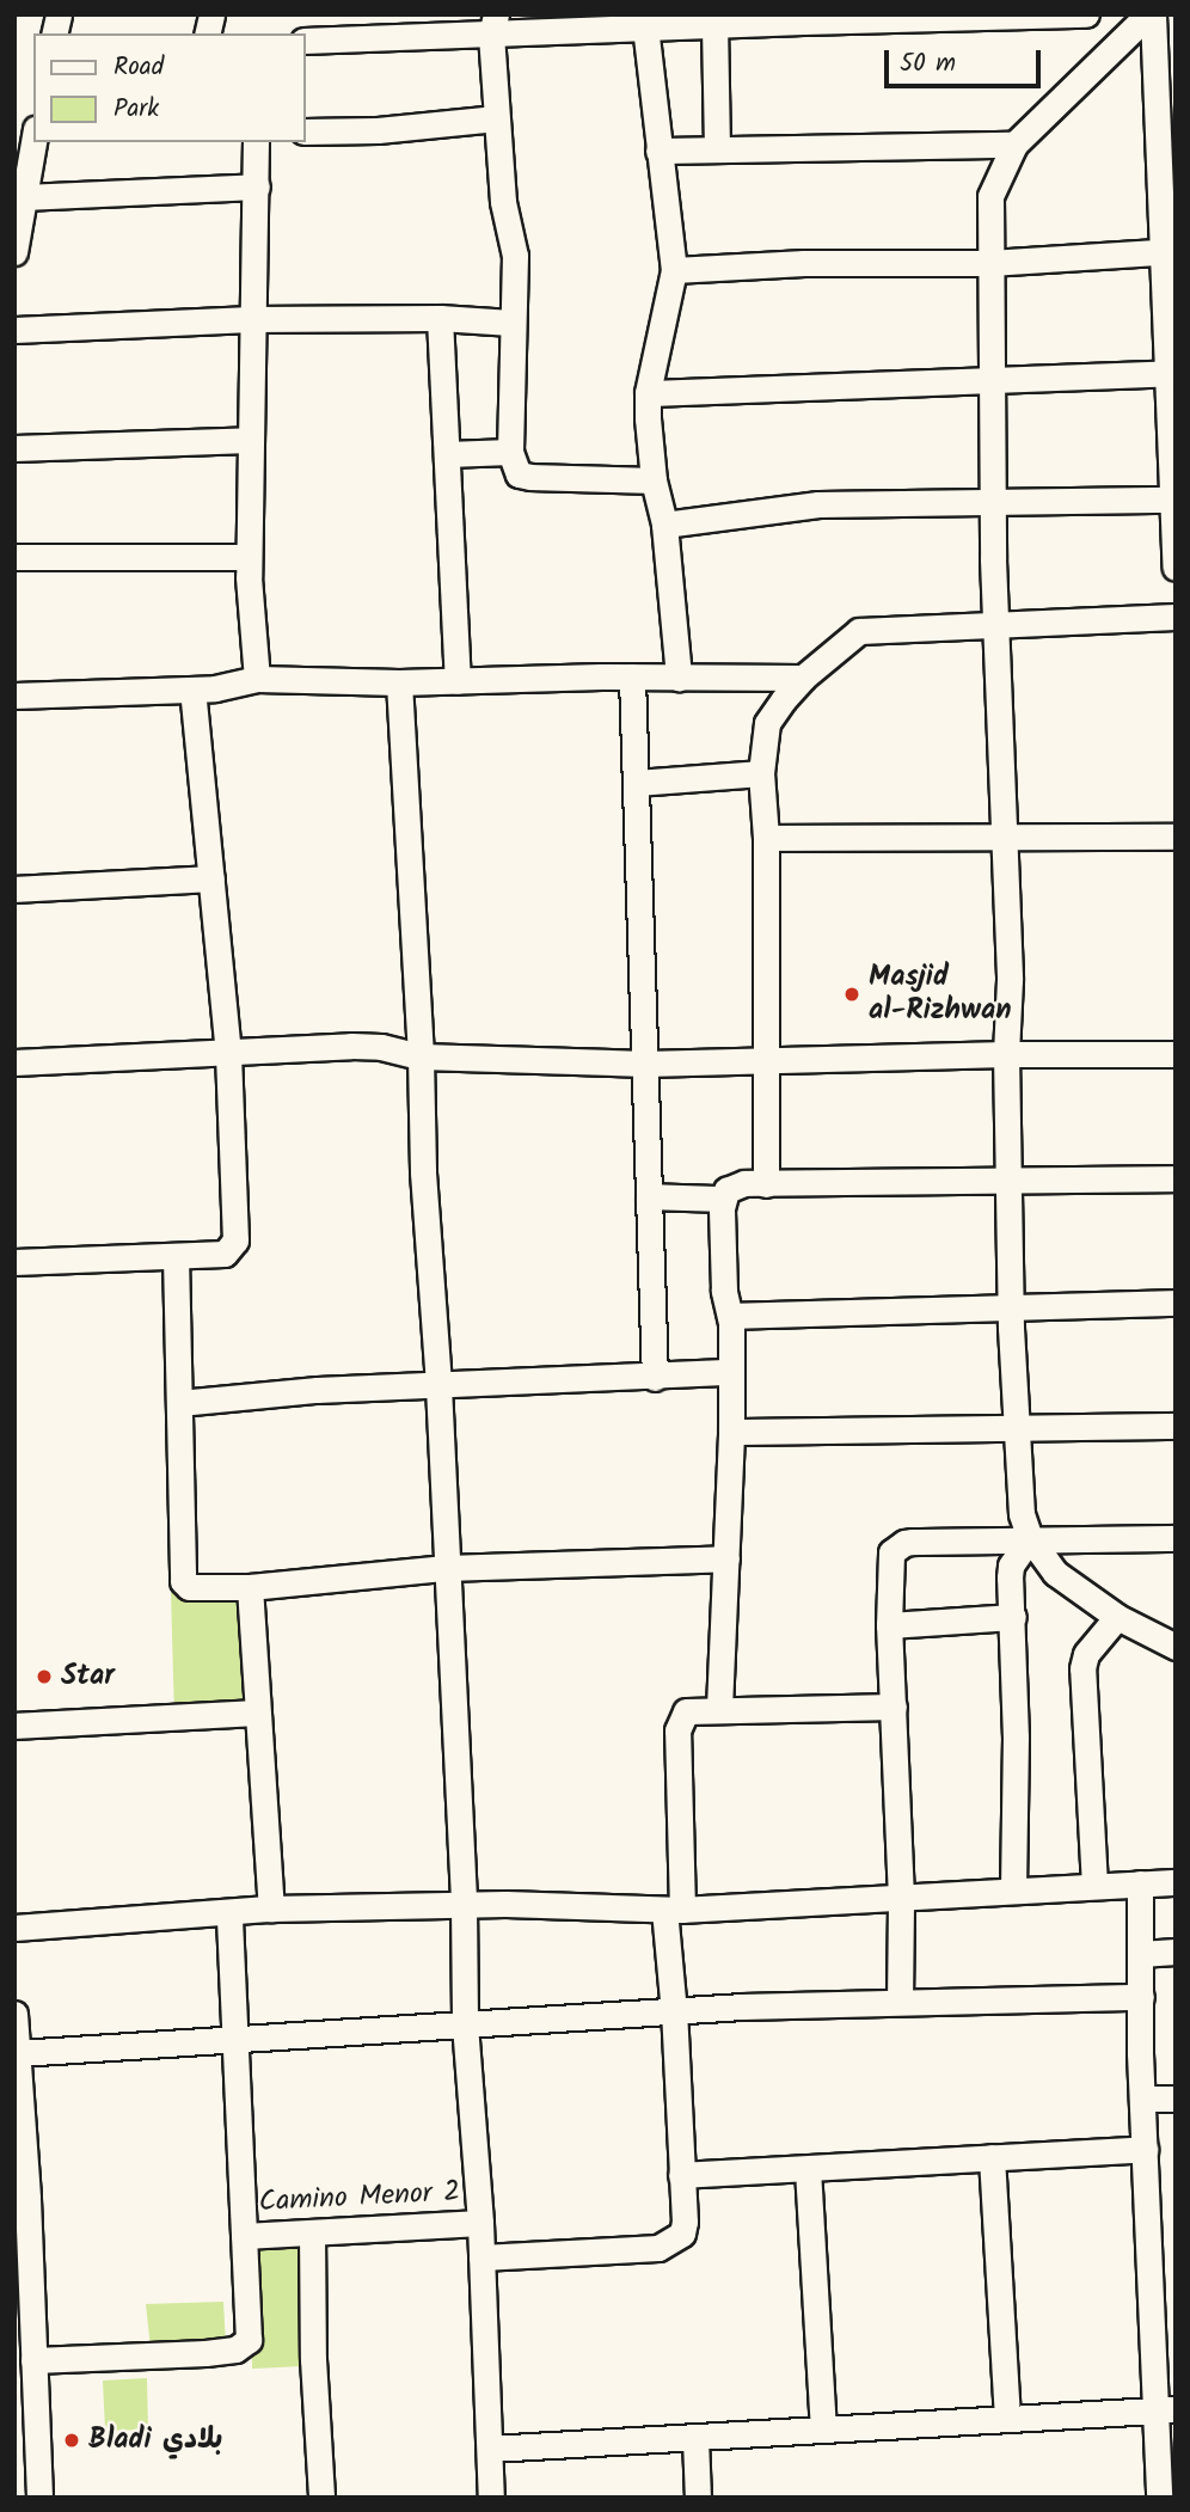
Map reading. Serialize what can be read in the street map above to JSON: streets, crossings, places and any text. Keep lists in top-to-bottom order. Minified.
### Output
{"streets":{"street":["Camino Menor 2"]},"places":["Masjid al-Rizhwan","Star","Bladi بلادي"],"legend":["Road","Park"],"scale_bar":"50 m"}
